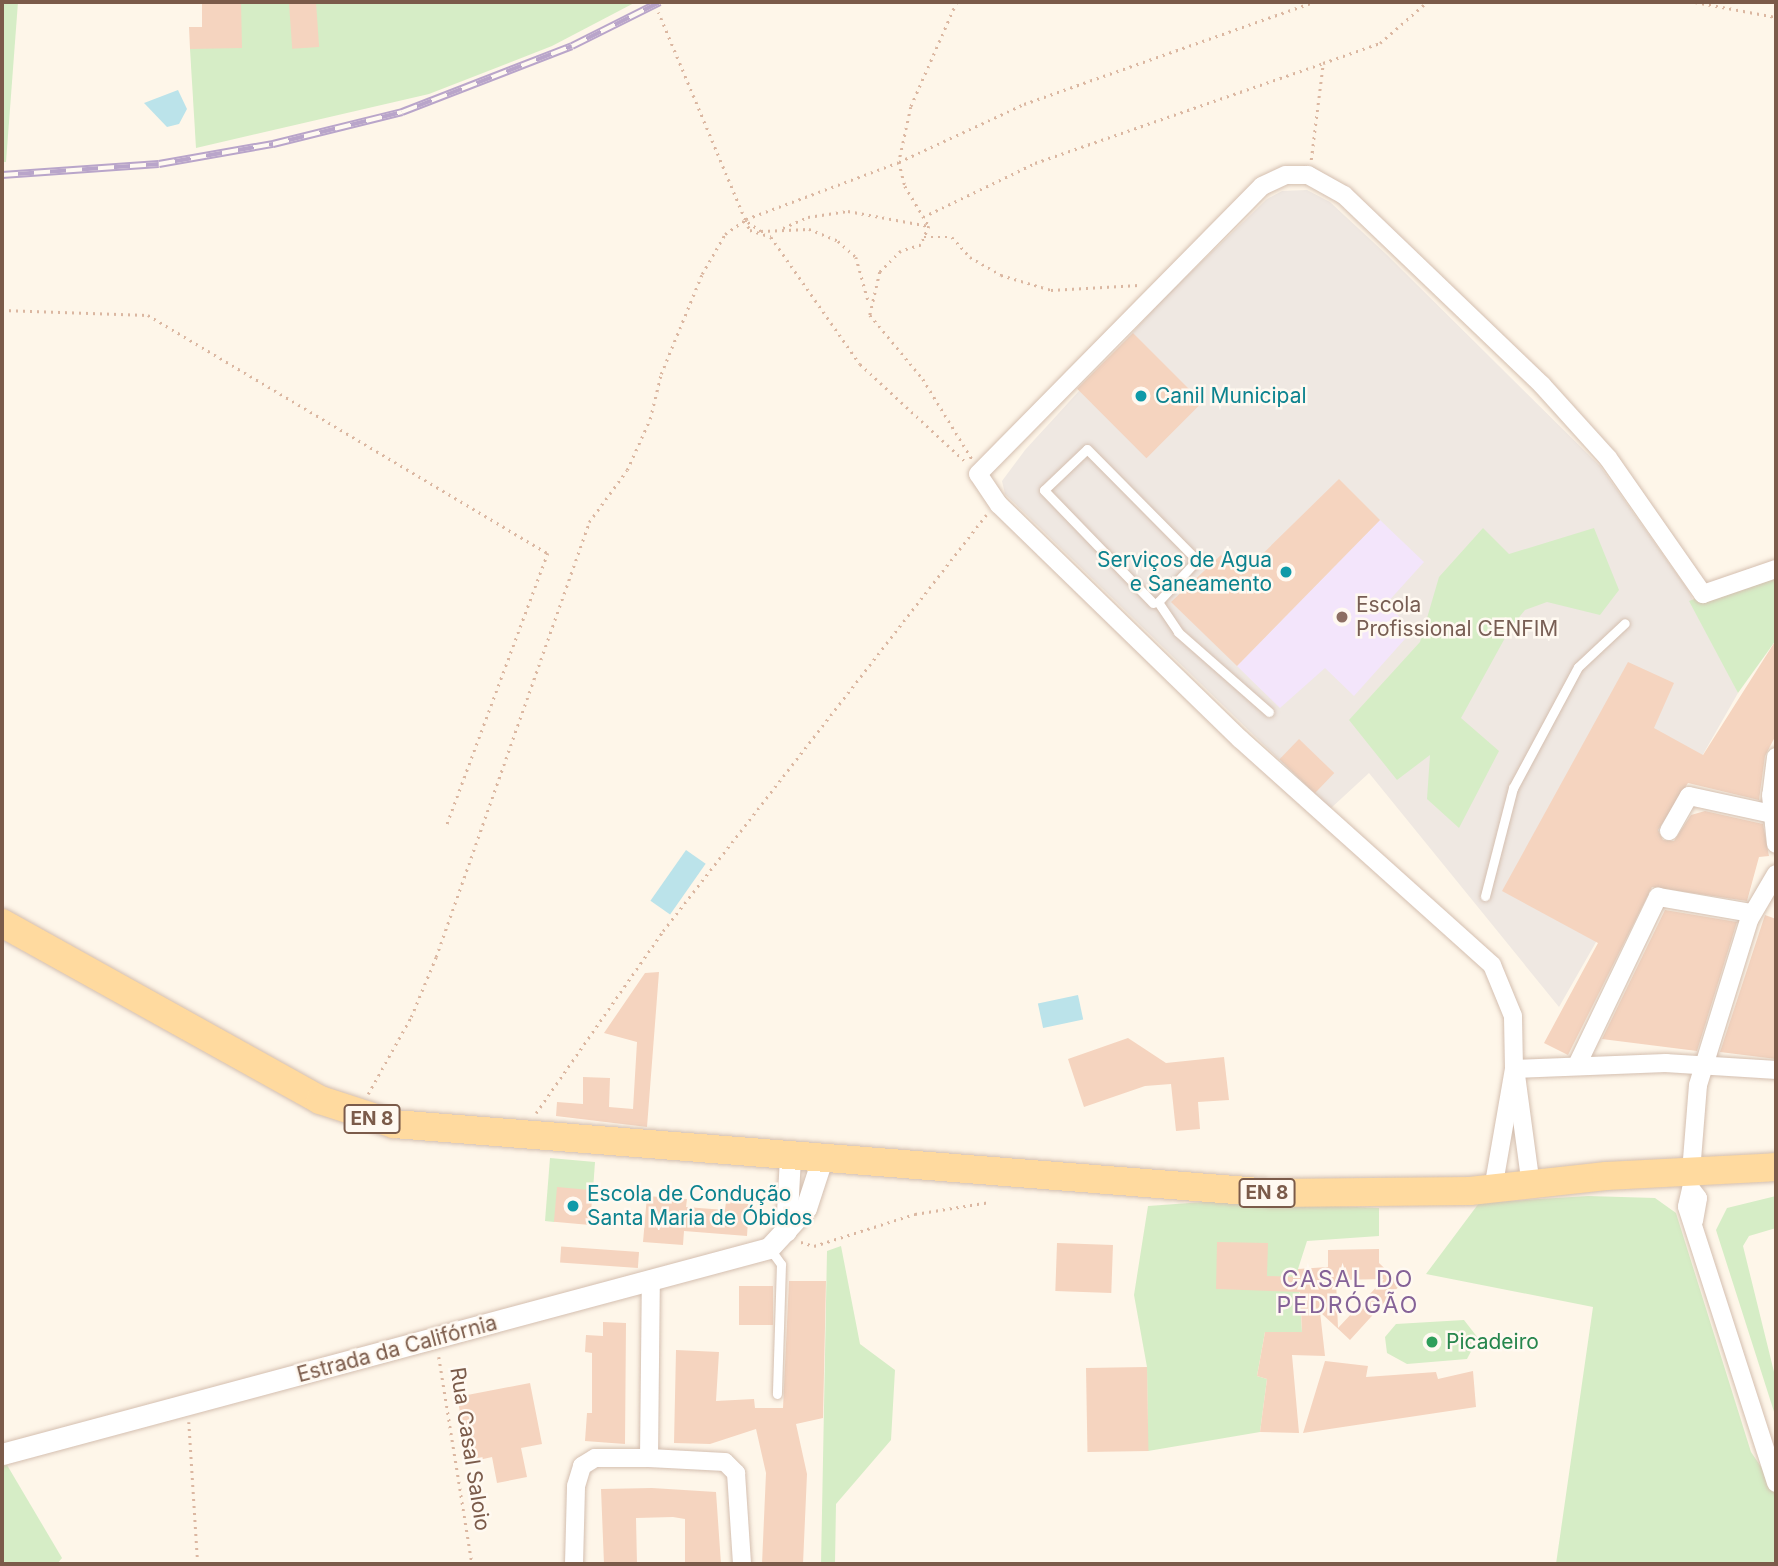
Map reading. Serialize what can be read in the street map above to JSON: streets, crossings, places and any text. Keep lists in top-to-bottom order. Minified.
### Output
{"streets":{"main road":["EN 8"],"street":["Estrada da Califórnia"],"path":["Rua Casal Saloio"]},"crossings":[["Estrada da Califórnia","Rua Casal Saloio"]],"districts":["CASAL DO PEDRÓGÃO"],"places":["Canil Municipal","Serviços de Agua e Saneamento","Escola Profissional CENFIM","Escola de Condução Santa Maria de Óbidos","Picadeiro"]}
